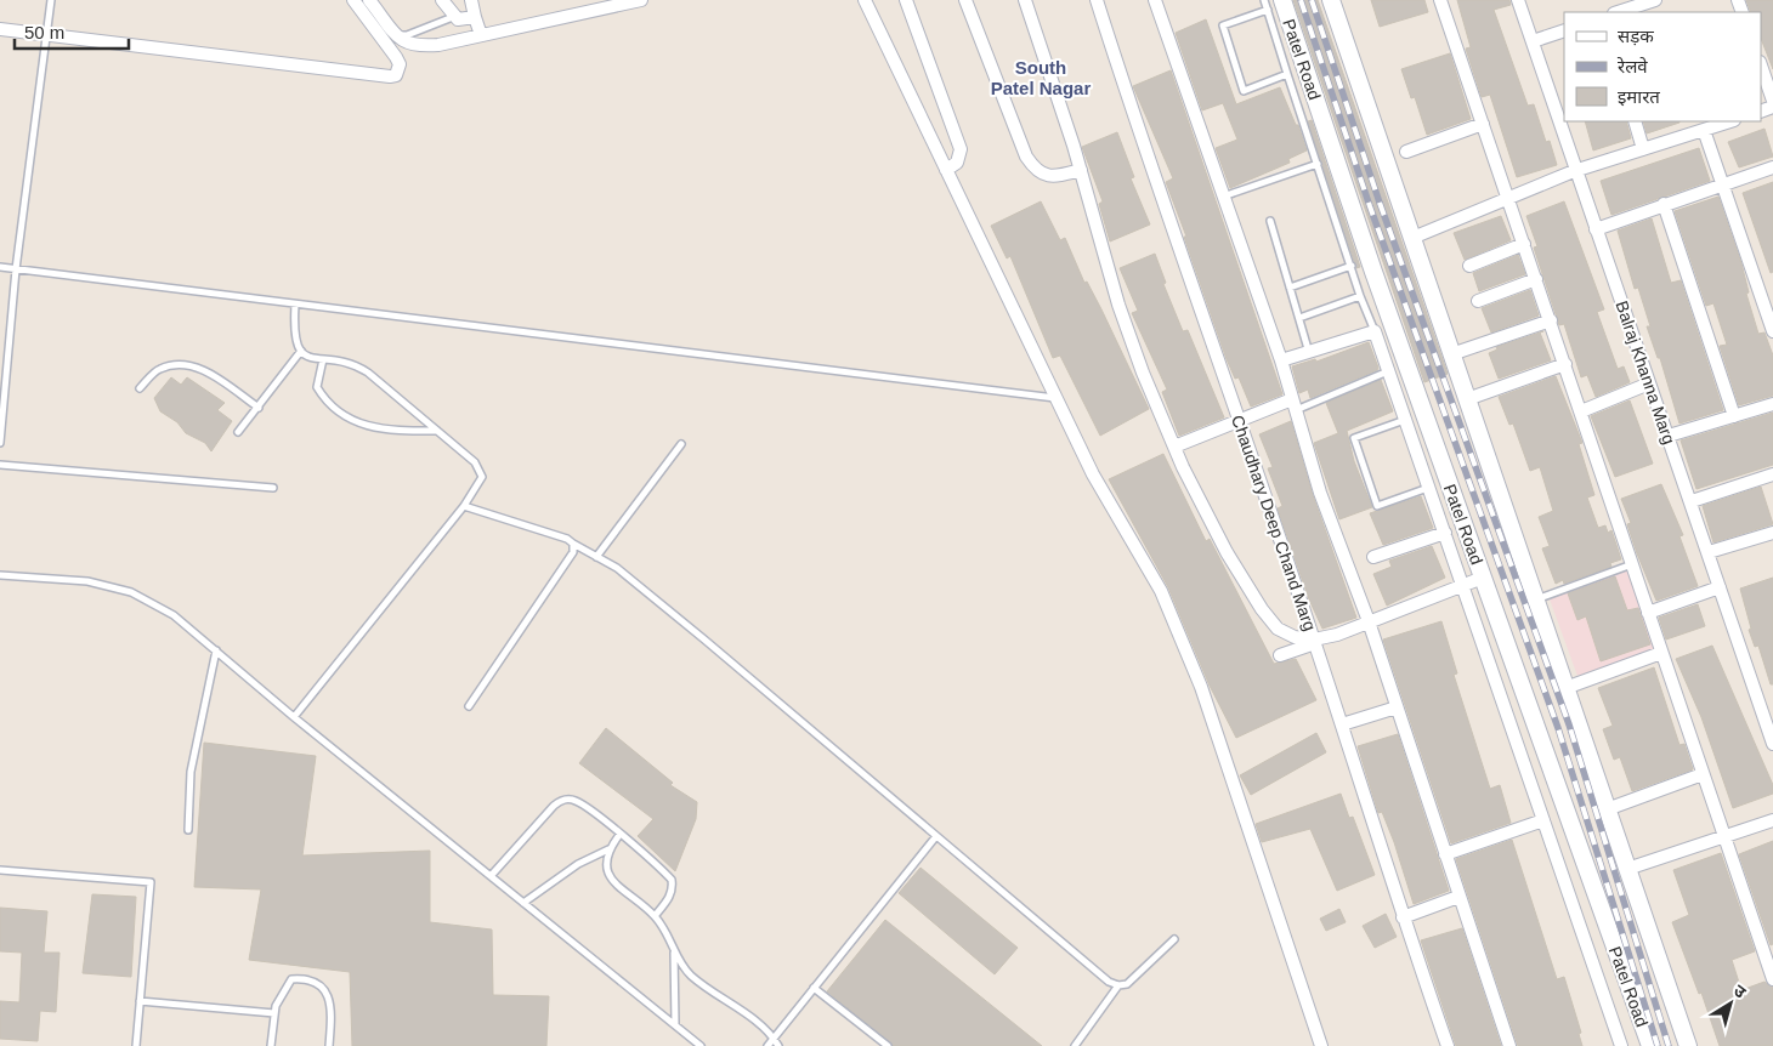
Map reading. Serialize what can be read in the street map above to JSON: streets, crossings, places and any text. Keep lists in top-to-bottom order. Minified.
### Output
{"streets":{"main road":["Patel Road"],"street":["Balraj Khanna Marg","Chaudhary Deep Chand Marg"]},"districts":["South Patel Nagar"],"legend":["सड़क","रेलवे","इमारत"],"scale_bar":"50 m","north":"top right"}
